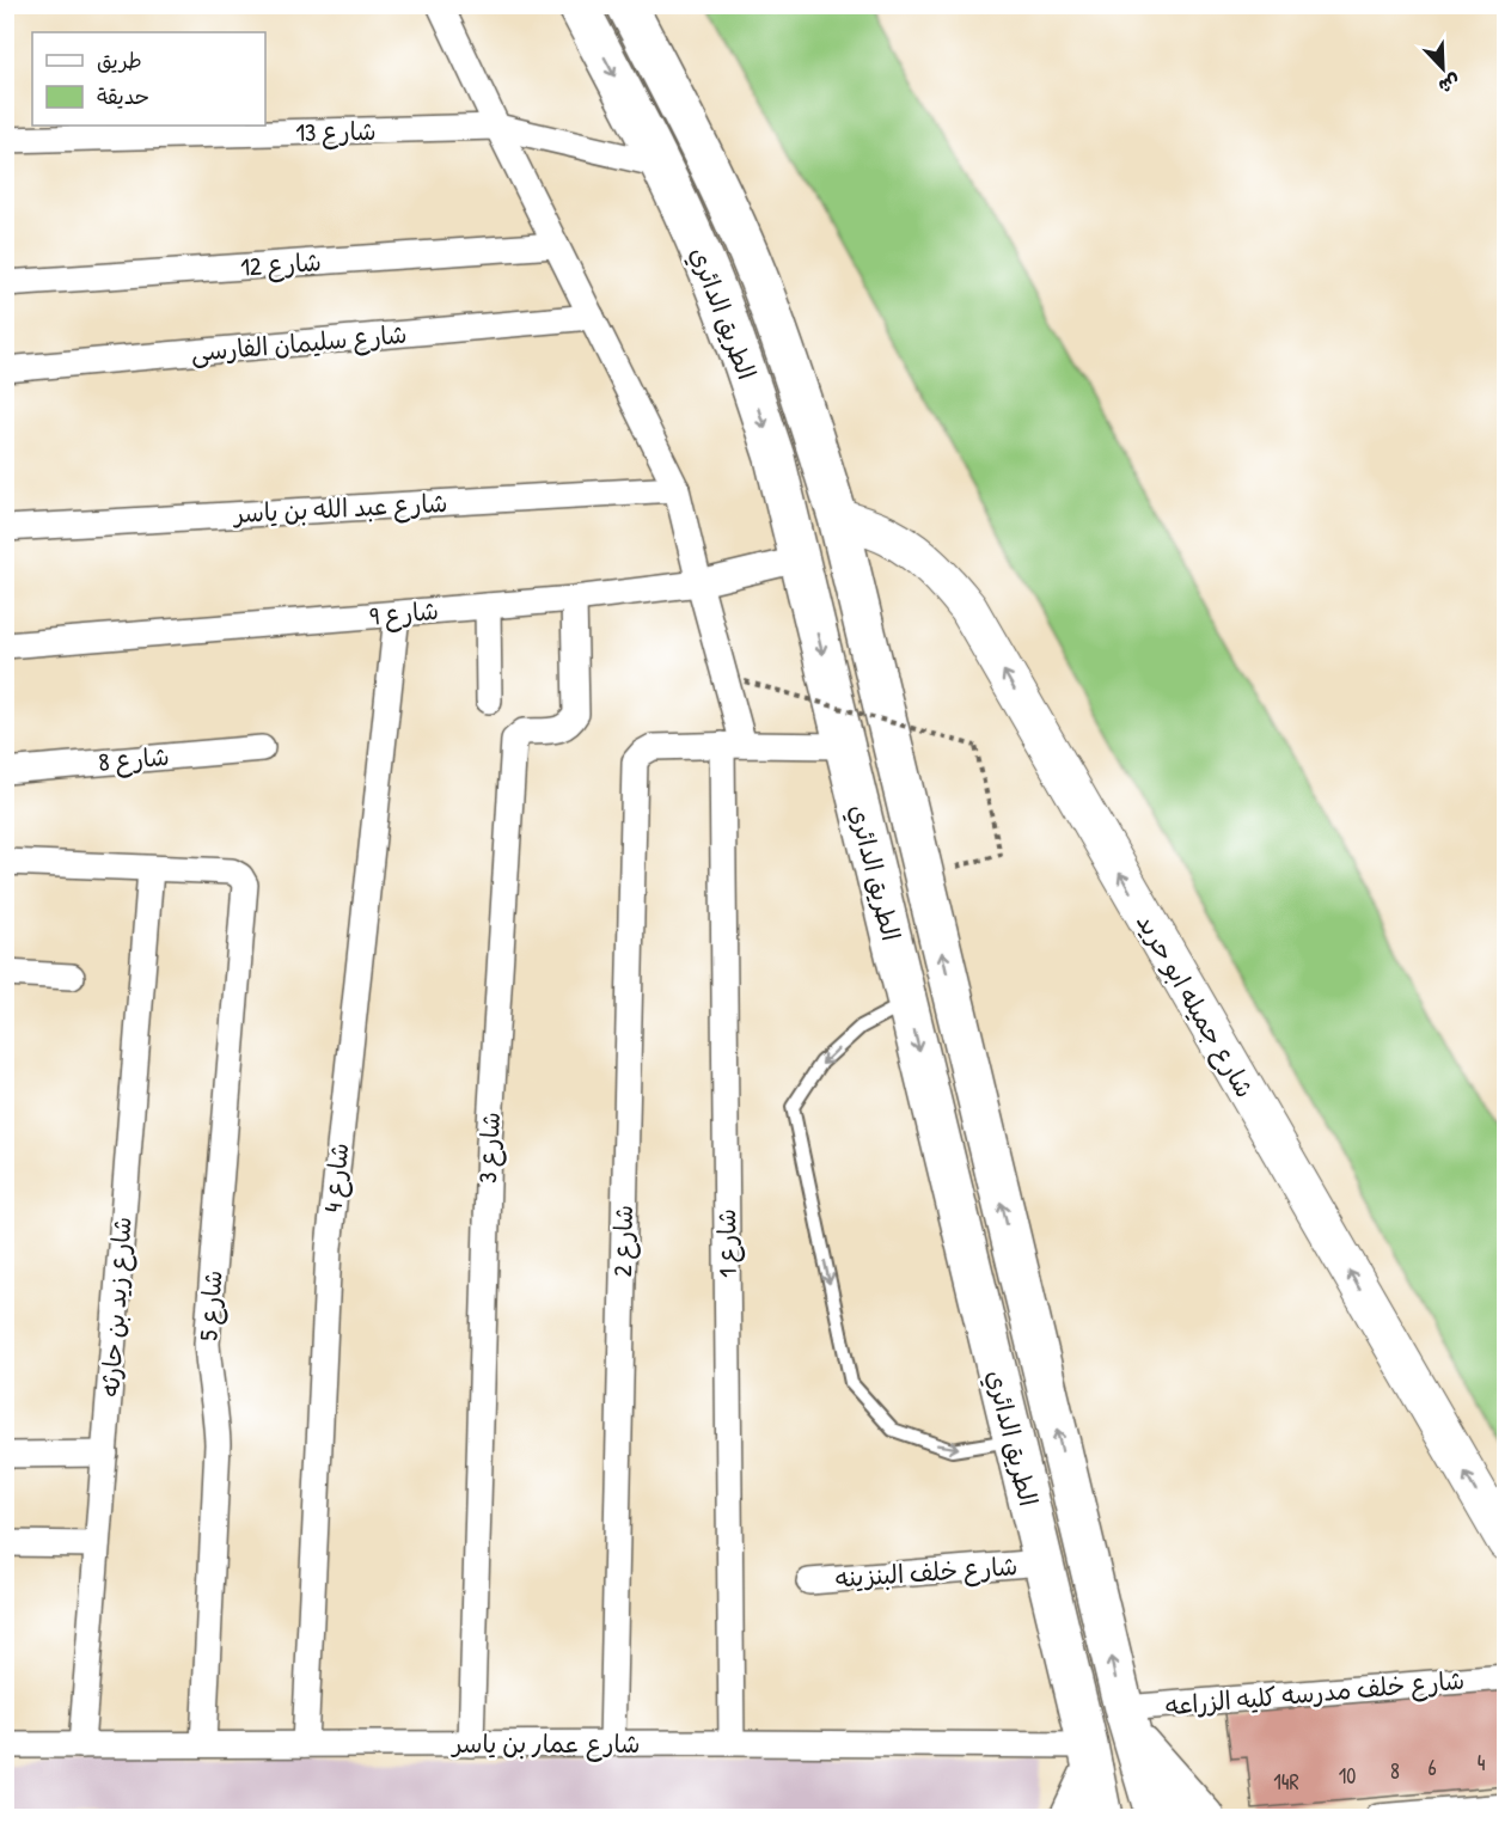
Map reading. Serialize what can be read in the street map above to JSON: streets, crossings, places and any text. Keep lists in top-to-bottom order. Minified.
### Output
{"streets":{"main road":["الطريق الدائري"],"street":["شارع 13","شارع 12","شارع سليمان الفارسى","شارع عبد الله بن ياسر","شارع 9","شارع 8","شارع جميله ابو حريد","شارع 3","شارع 4","شارع 2","شارع 1","شارع 5","شارع زيد بن حارثه","شارع خلف البنزينه","شارع خلف مدرسه كليه الزراعه","شارع عمار بن ياسر"]},"crossings":[["شارع 13","الطريق الدائري"],["شارع 13","شارع 1"],["شارع 12","شارع 1"],["الطريق الدائري","شارع 9"],["الطريق الدائري","شارع جميله ابو حريد"],["الطريق الدائري","شارع خلف البنزينه"],["الطريق الدائري","شارع خلف مدرسه كليه الزراعه"],["الطريق الدائري","شارع عمار بن ياسر"],["شارع سليمان الفارسى","شارع 1"],["شارع عبد الله بن ياسر","شارع 1"],["شارع 9","شارع 3"],["شارع 9","شارع 4"],["شارع 9","شارع 1"],["شارع 3","شارع عمار بن ياسر"],["شارع 4","شارع عمار بن ياسر"],["شارع 2","شارع 1"],["شارع 2","شارع عمار بن ياسر"],["شارع 1","شارع عمار بن ياسر"],["شارع 5","شارع زيد بن حارثه"],["شارع 5","شارع عمار بن ياسر"],["شارع زيد بن حارثه","شارع عمار بن ياسر"]],"one_way":["شارع جميله ابو حريد"],"house_numbers":["4","6","8","10","14R"],"legend":["طريق","حديقة"],"north":"bottom right"}
